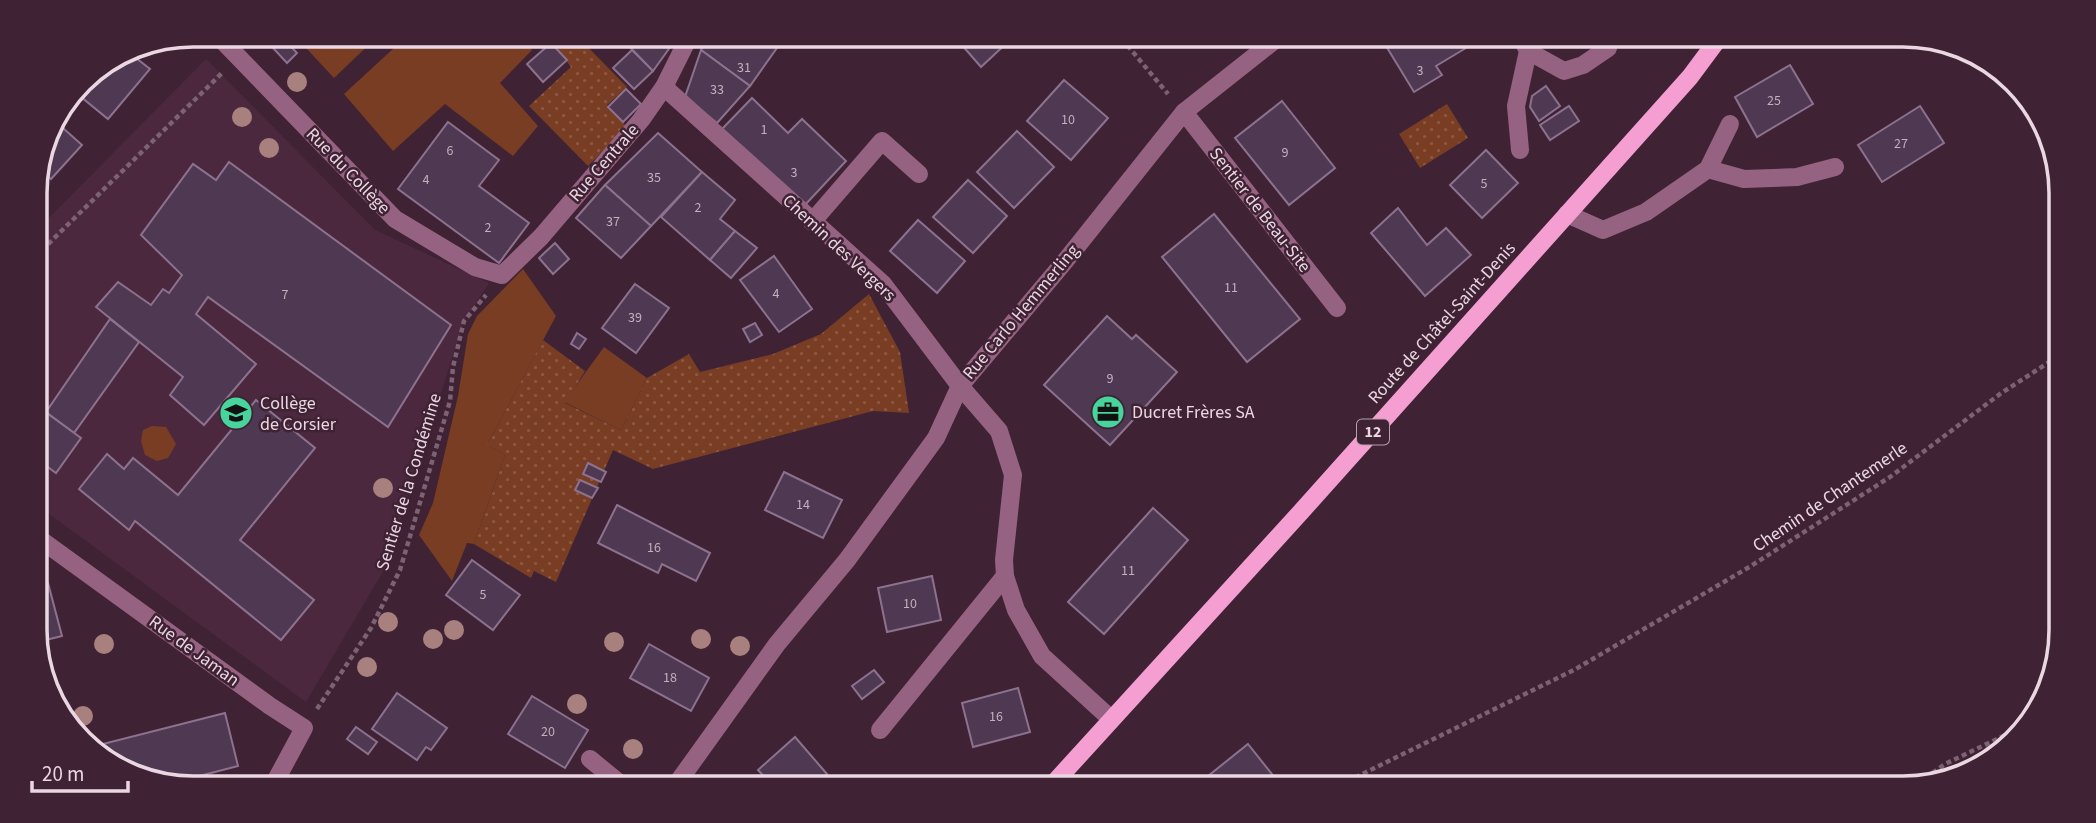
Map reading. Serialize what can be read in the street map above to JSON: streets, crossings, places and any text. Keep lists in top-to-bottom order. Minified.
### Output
{"streets":{"main road":["Route de Châtel-Saint-Denis","12"],"street":["Rue Centrale","Rue du Collège","Sentier de Beau-Site","Chemin des Vergers","Rue Carlo Hemmerling","Rue de Jaman"],"path":["Sentier de la Condémine","Chemin de Chantemerle"]},"crossings":[["Rue Centrale","Rue du Collège"],["Rue Centrale","Chemin des Vergers"],["Rue Centrale","Sentier de la Condémine"],["Rue du Collège","Sentier de la Condémine"],["Sentier de Beau-Site","Rue Carlo Hemmerling"],["Chemin des Vergers","Rue Carlo Hemmerling"],["Chemin des Vergers","Route de Châtel-Saint-Denis"],["Sentier de la Condémine","Rue de Jaman"]],"places":{"office":["Ducret Frères SA"],"school or university":["Collège de Corsier"]},"house_numbers":["31","3","33","25","10","1","27","6","9","3","35","4","5","2","37","2","11","4","7","39","9","14","16","11","5","10","18","16","20"],"scale_bar":"20 m"}
